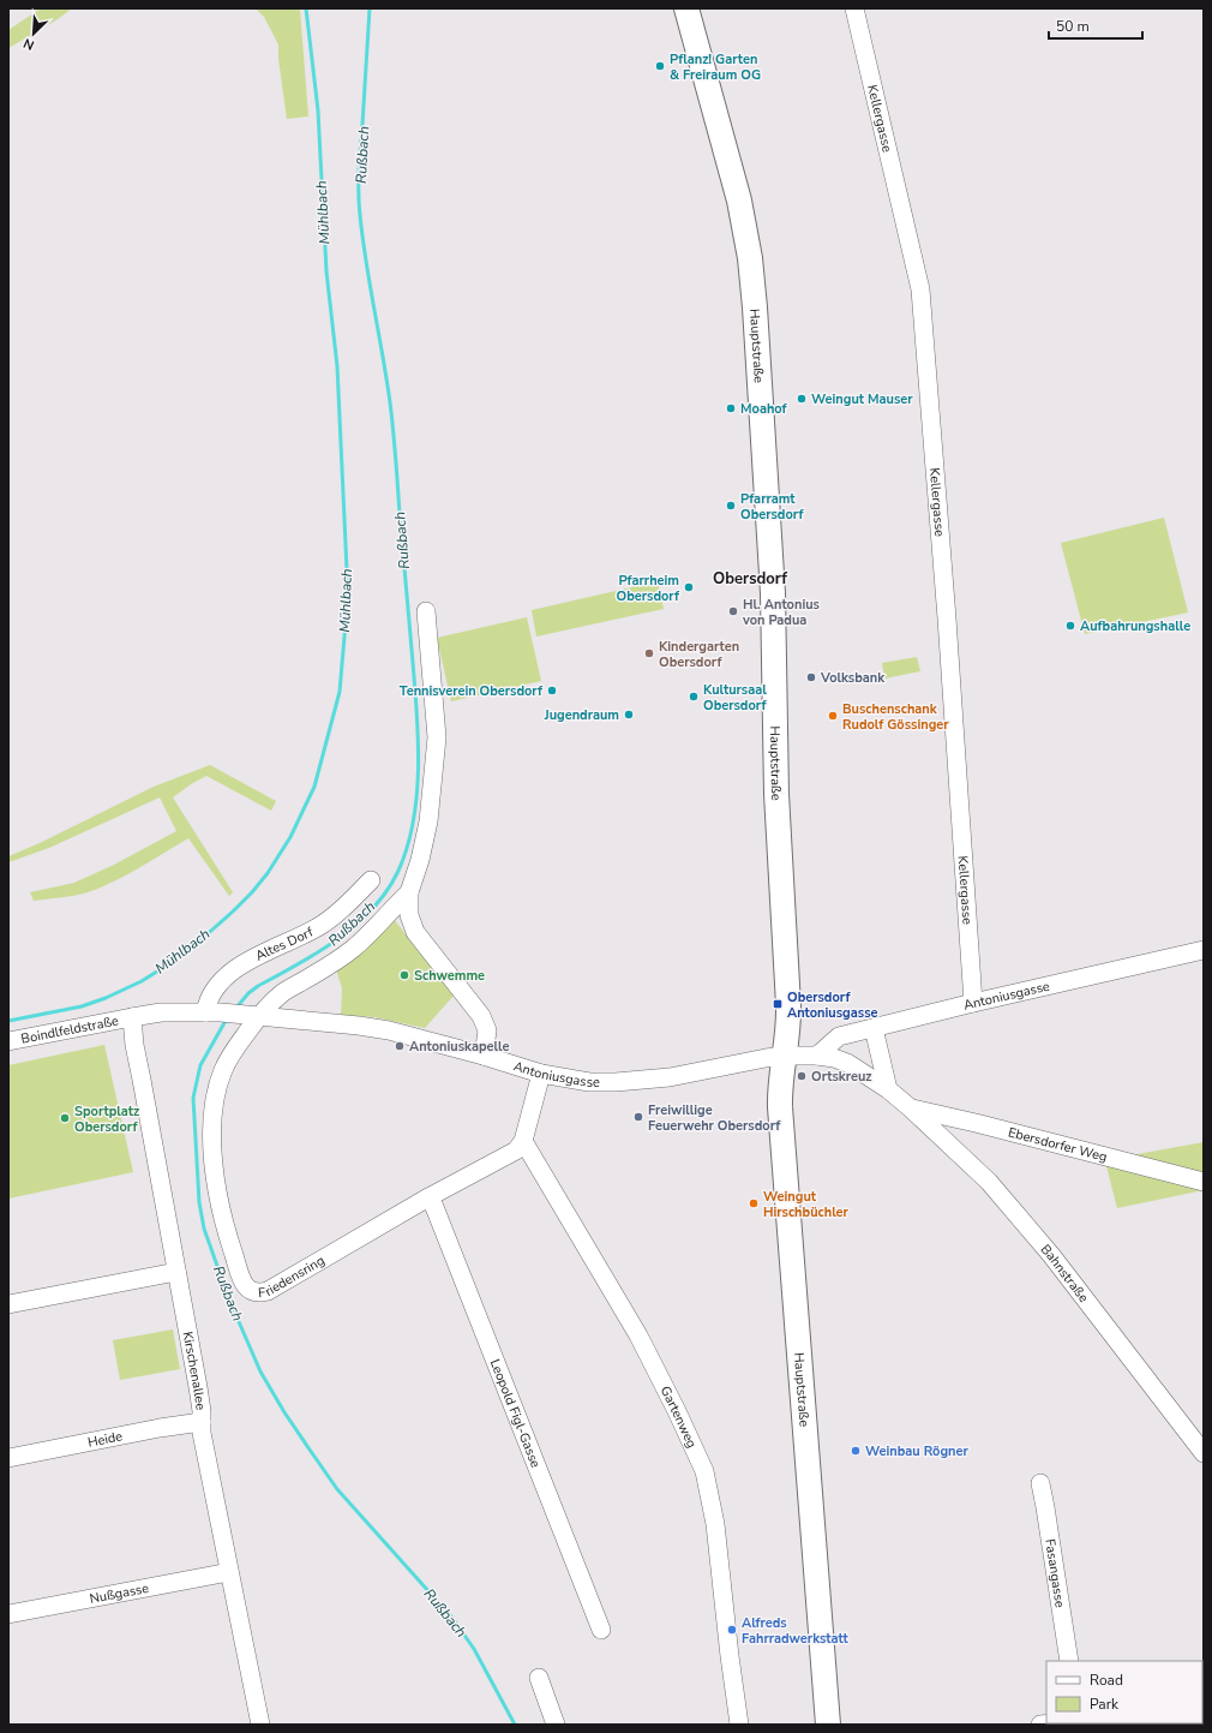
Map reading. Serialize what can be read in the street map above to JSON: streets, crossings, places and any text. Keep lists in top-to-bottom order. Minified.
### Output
{"streets":{"main road":["Hauptstraße"],"street":["Kellergasse","Altes Dorf","Antoniusgasse","Boindlfeldstraße","Ebersdorfer Weg","Bahnstraße","Friedensring","Kirschenallee","Leopold Figl-Gasse","Gartenweg","Heide","Fasangasse","Nußgasse"]},"crossings":[["Kellergasse","Antoniusgasse"],["Hauptstraße","Antoniusgasse"],["Altes Dorf","Antoniusgasse"],["Antoniusgasse","Boindlfeldstraße"],["Antoniusgasse","Bahnstraße"],["Antoniusgasse","Friedensring"],["Antoniusgasse","Kirschenallee"],["Boindlfeldstraße","Kirschenallee"],["Ebersdorfer Weg","Bahnstraße"],["Friedensring","Leopold Figl-Gasse"],["Friedensring","Gartenweg"],["Kirschenallee","Heide"],["Kirschenallee","Nußgasse"]],"districts":["Obersdorf"],"water":["Rußbach","Mühlbach"],"places":{"other":["Pflanz! Garten & Freiraum OG","Weingut Mauser","Moahof","Pfarramt Obersdorf","Pfarrheim Obersdorf","Hl. Antonius von Padua","Aufbahrungshalle","Kindergarten Obersdorf","Volksbank","Tennisverein Obersdorf","Kultursaal Obersdorf","Jugendraum","Buschenschank Rudolf Gössinger","Schwemme","Antoniuskapelle","Ortskreuz","Freiwillige Feuerwehr Obersdorf","Sportplatz Obersdorf","Weingut Hirschbüchler","Weinbau Rögner","Alfreds Fahrradwerkstatt"],"transit":["Obersdorf Antoniusgasse"]},"legend":["Road","Park"],"scale_bar":"50 m","north":"bottom left"}
